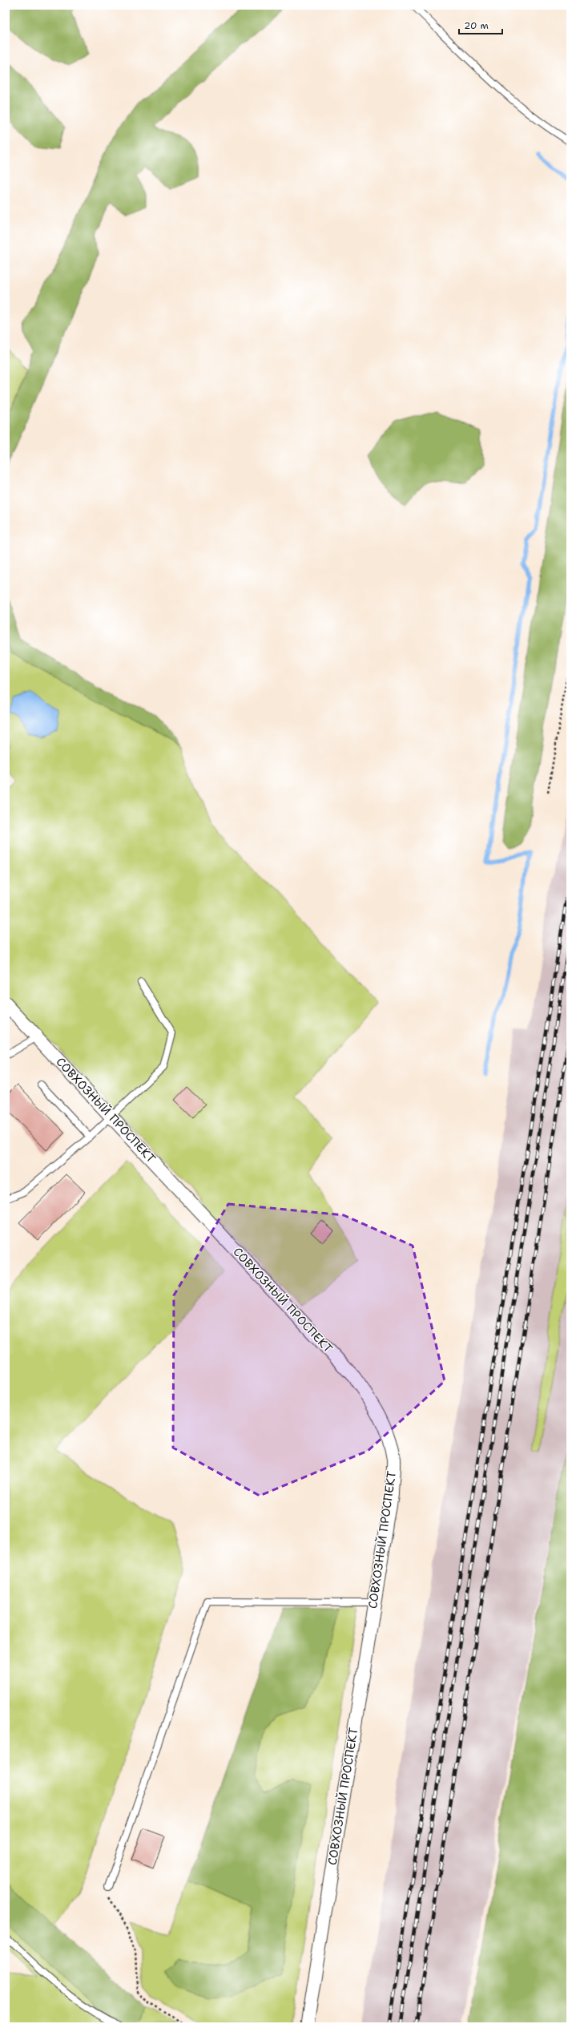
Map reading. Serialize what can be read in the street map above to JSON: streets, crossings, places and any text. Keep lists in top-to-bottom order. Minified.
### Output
{"streets":{"street":["СОВХОЗНЫЙ ПРОСПЕКТ"]},"scale_bar":"20 m"}
